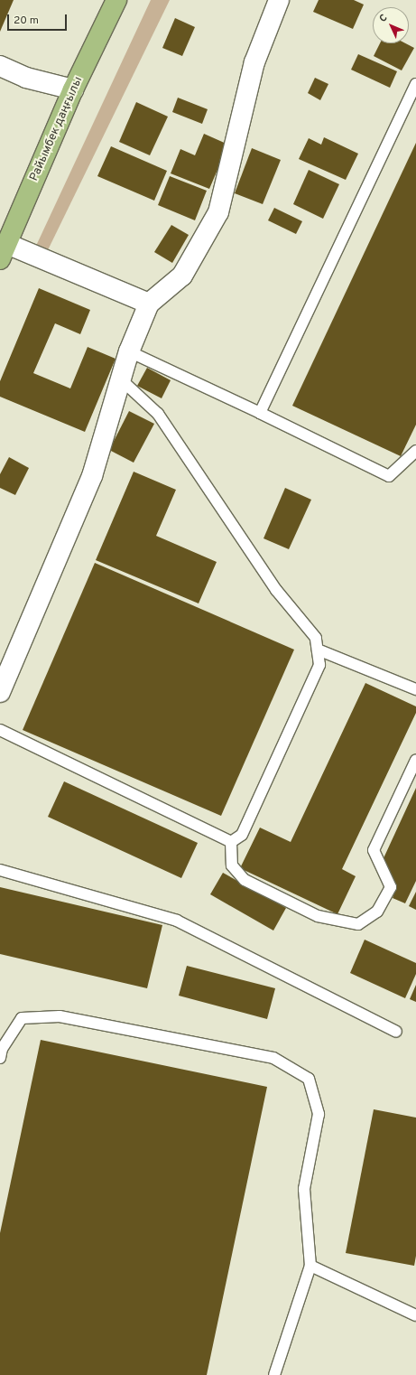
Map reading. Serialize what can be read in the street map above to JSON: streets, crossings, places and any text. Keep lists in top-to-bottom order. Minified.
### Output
{"streets":{"main road":["Райымбек даңғылы"]},"scale_bar":"20 m","north":"top left"}
